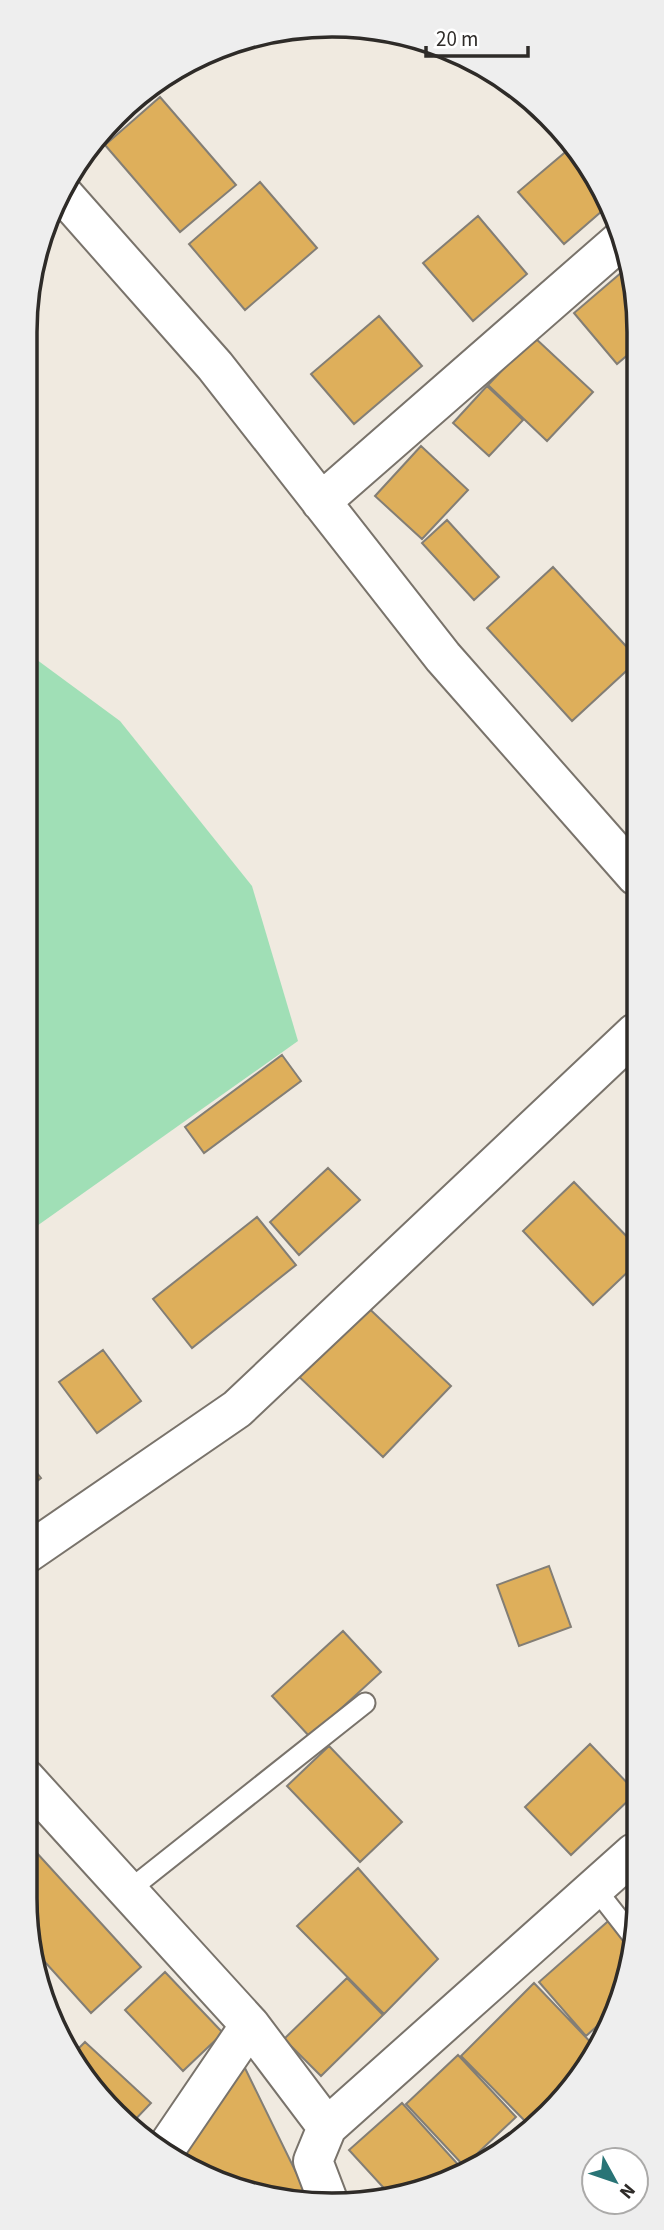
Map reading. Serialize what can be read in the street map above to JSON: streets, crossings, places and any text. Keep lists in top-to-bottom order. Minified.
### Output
{"scale_bar":"20 m","north":"bottom right"}
